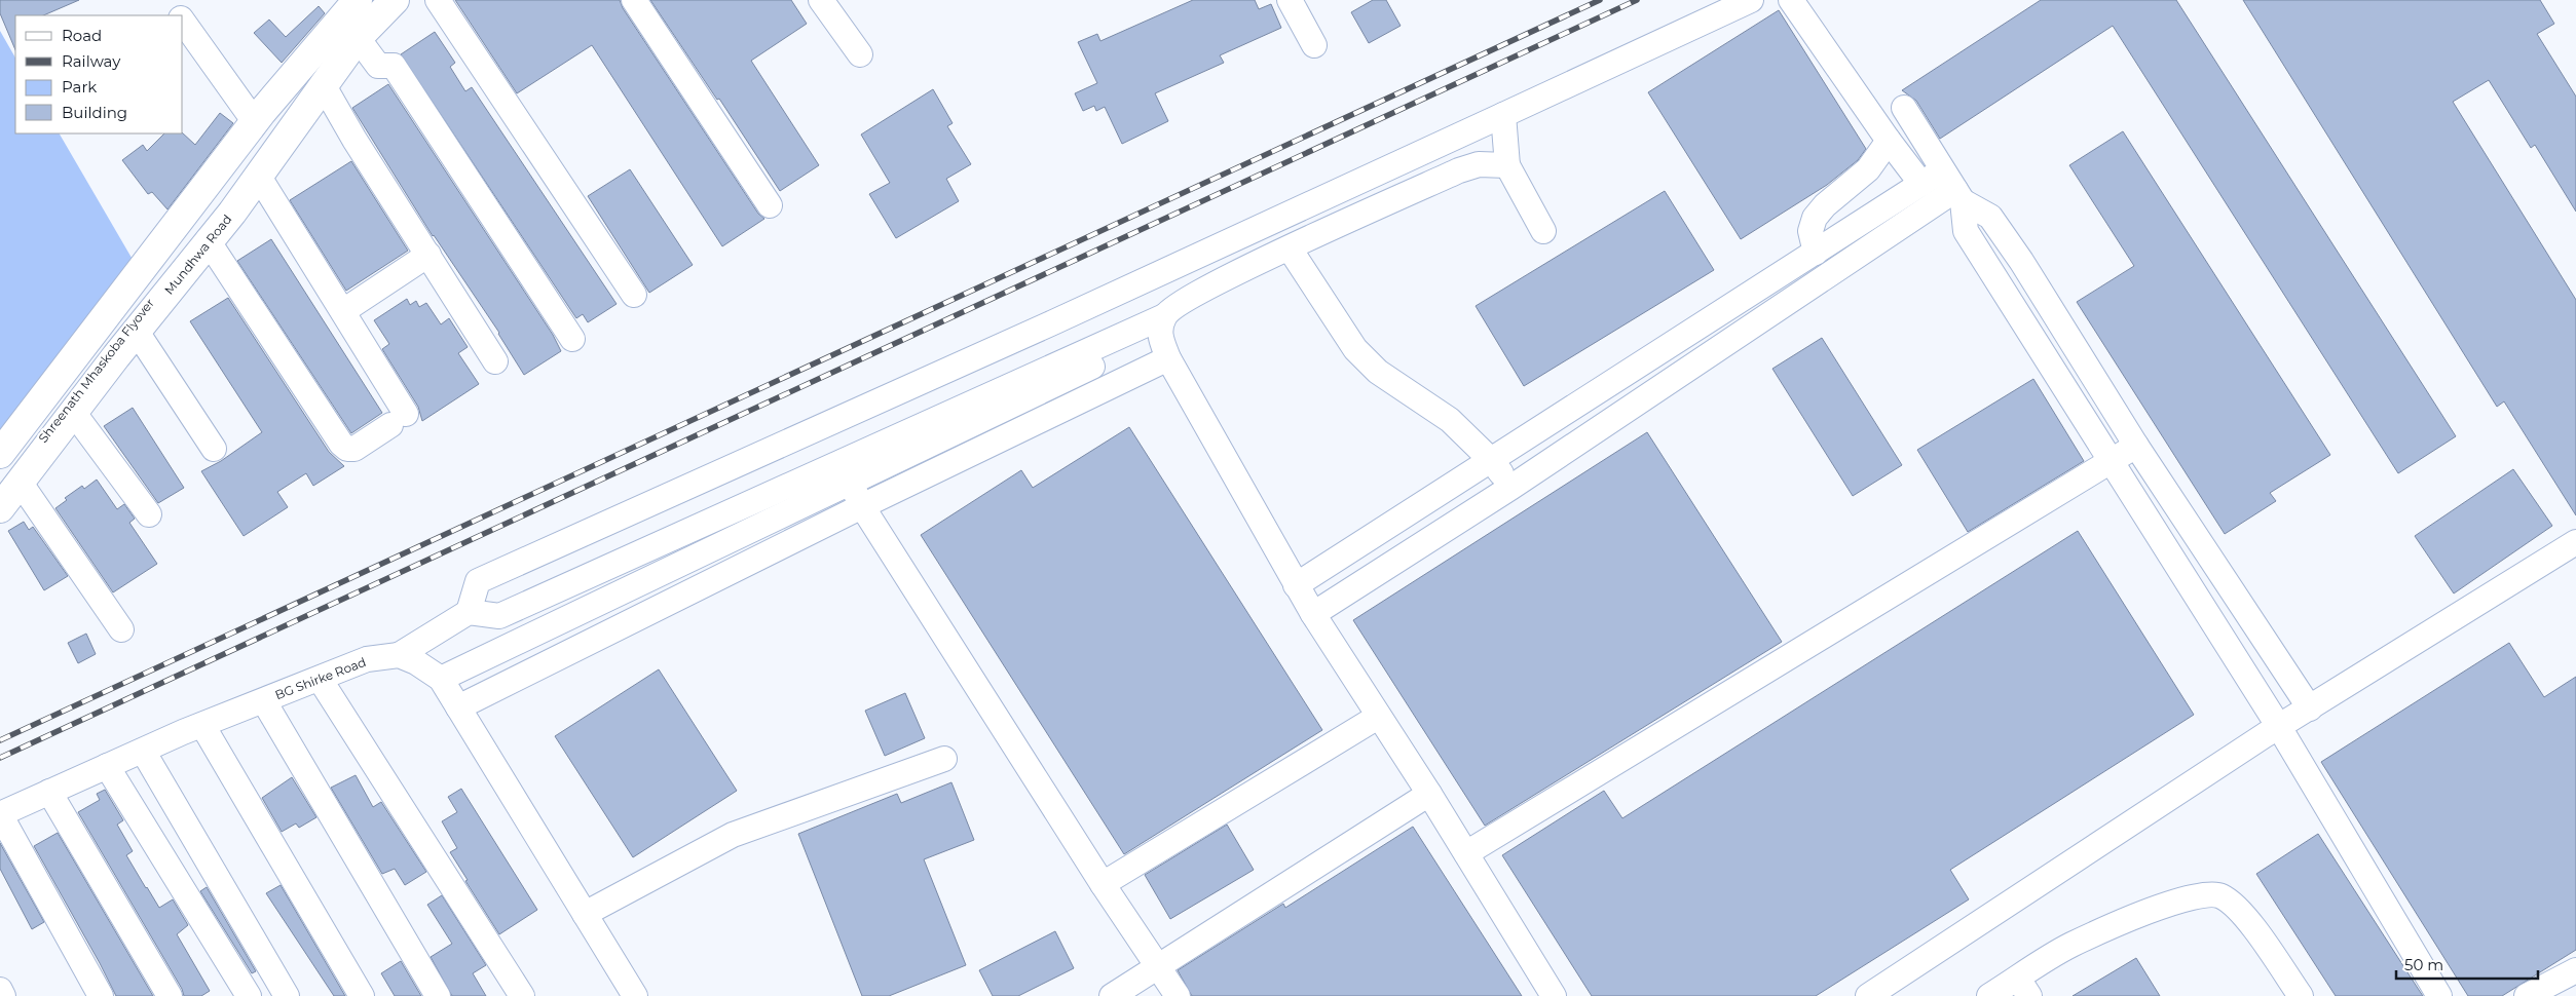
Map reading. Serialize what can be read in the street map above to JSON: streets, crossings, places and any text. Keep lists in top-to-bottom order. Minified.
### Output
{"streets":{"main road":["Mundhwa Road","Shreenath Mhaskoba Flyover"],"street":["BG Shirke Road"]},"crossings":[["Mundhwa Road","Shreenath Mhaskoba Flyover"]],"legend":["Road","Railway","Park","Building"],"scale_bar":"50 m"}
